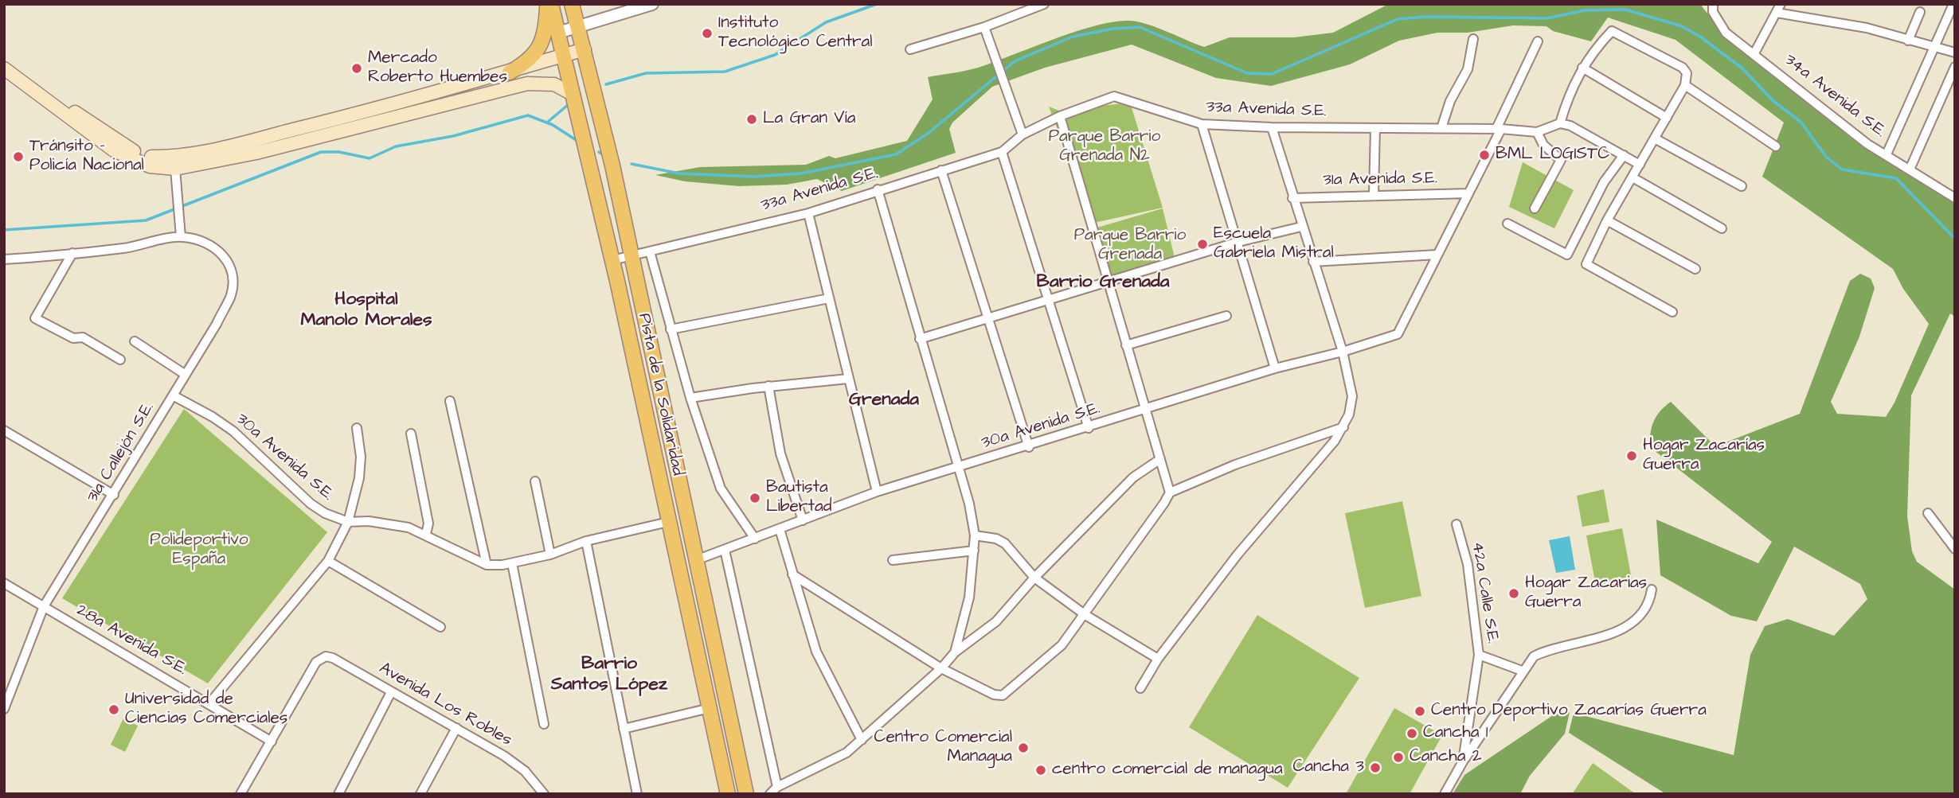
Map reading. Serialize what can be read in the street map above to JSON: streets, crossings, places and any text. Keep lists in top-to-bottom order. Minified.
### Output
{"streets":{"main road":["Pista de la Solidaridad"],"street":["34a Avenida S.E.","33a Avenida S.E.","31a Avenida S.E.","30a Avenida S.E.","31a Callejón S.E.","42a Calle S.E.","28a Avenida S.E.","Avenida Los Robles"]},"crossings":[["33a Avenida S.E.","Pista de la Solidaridad"],["Pista de la Solidaridad","30a Avenida S.E."],["30a Avenida S.E.","31a Callejón S.E."],["31a Callejón S.E.","28a Avenida S.E."],["28a Avenida S.E.","Avenida Los Robles"]],"districts":["Barrio Grenada","Hospital Manolo Morales","Grenada","Barrio Santos López"],"parks":["Parque Barrio Grenada N2","Parque Barrio Grenada","Polideportivo España"],"places":["Instituto Tecnológico Central","Mercado Roberto Huembes","La Gran Vía","BML LOGISTC","Tránsito - Policía Nacional","Escuela Gabriela Mistral","Hogar Zacarías Guerra","Bautista Libertad","Hogar Zacarias Guerra","Universidad de Ciencias Comerciales","Centro Deportivo Zacarías Guerra","Cancha 1","Centro Comercial Managua","Cancha 2","Cancha 3","centro comercial de managua"]}
